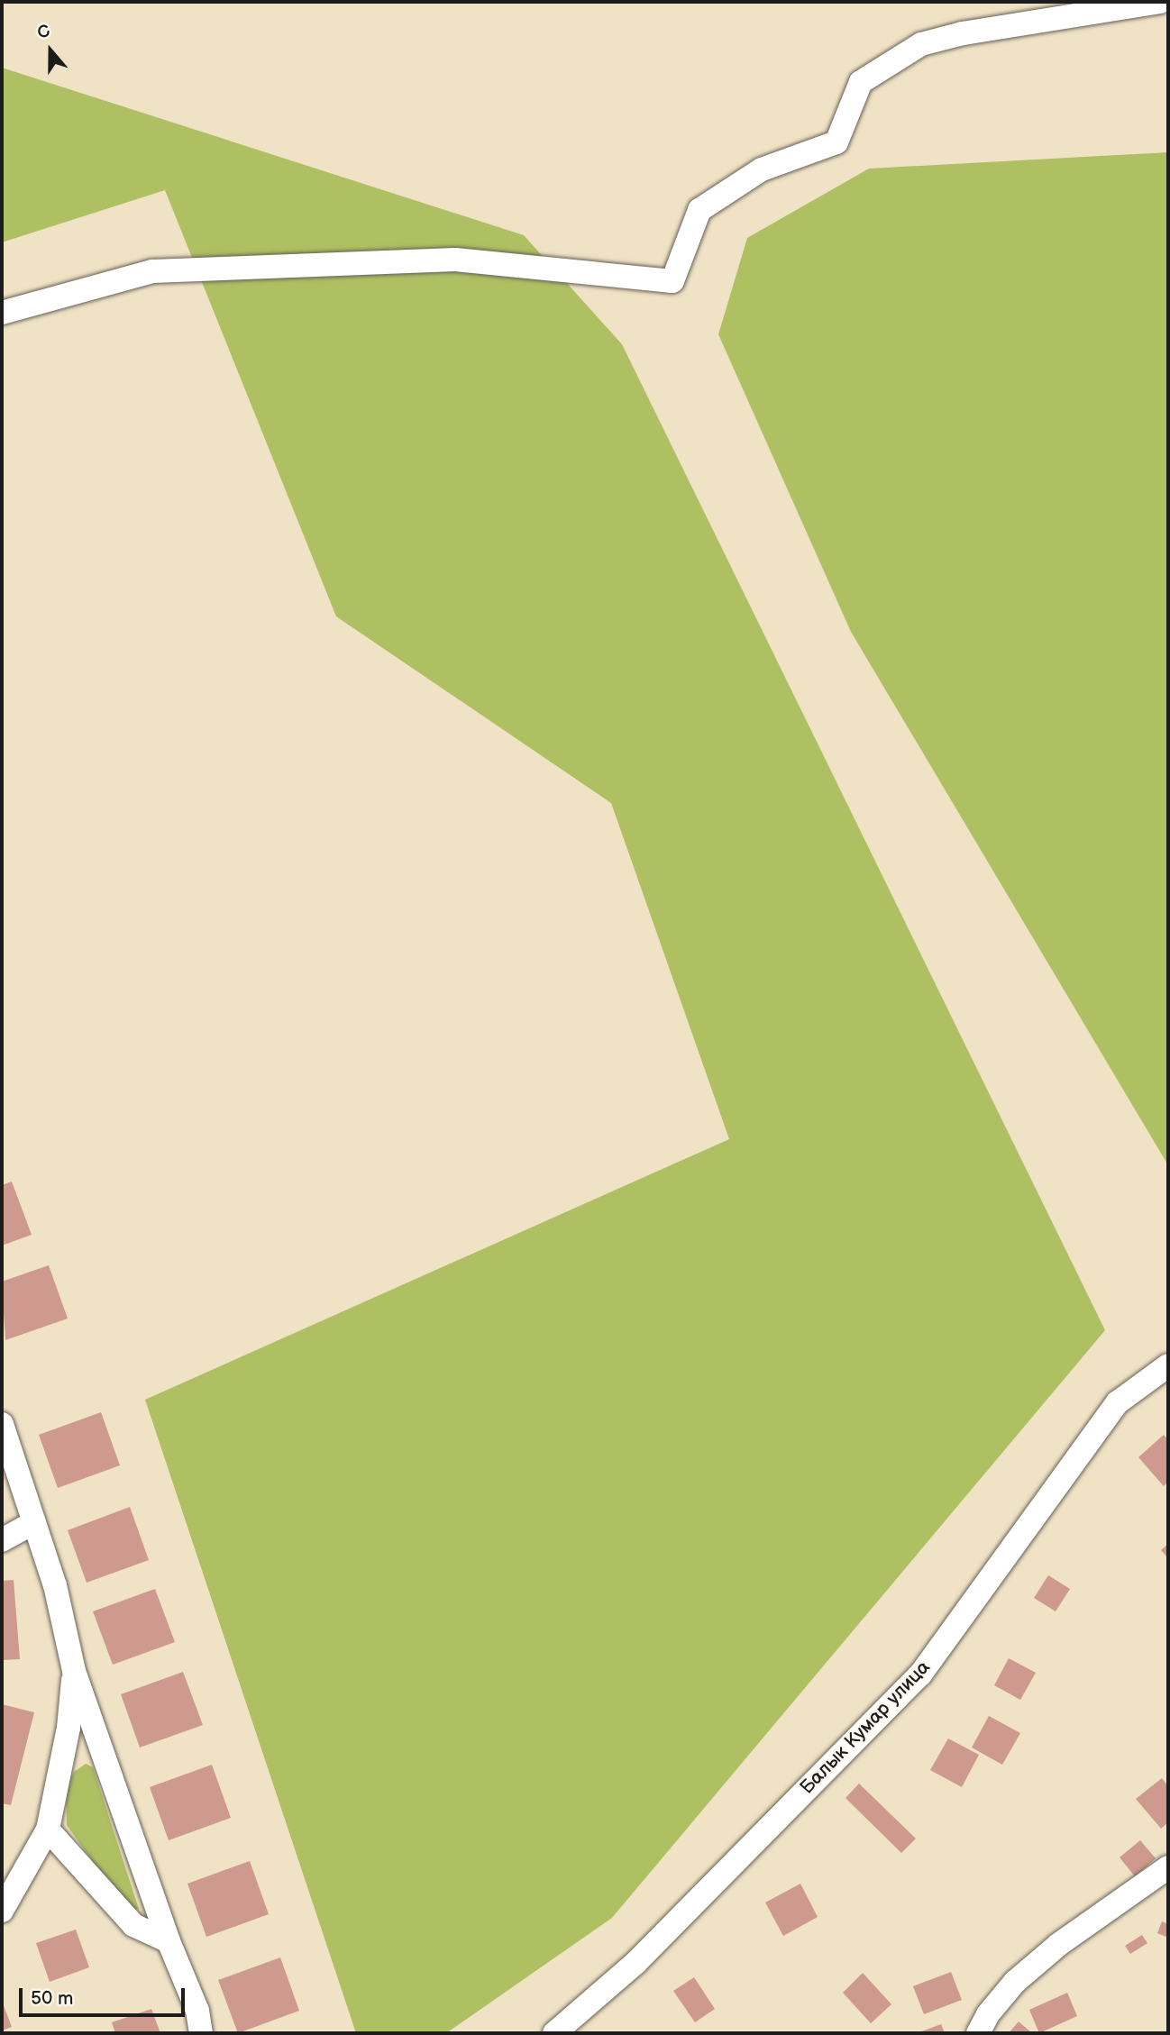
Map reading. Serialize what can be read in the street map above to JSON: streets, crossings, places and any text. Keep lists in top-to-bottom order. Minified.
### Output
{"streets":{"street":["Балык Кумар улица"]},"scale_bar":"50 m","north":"top"}
